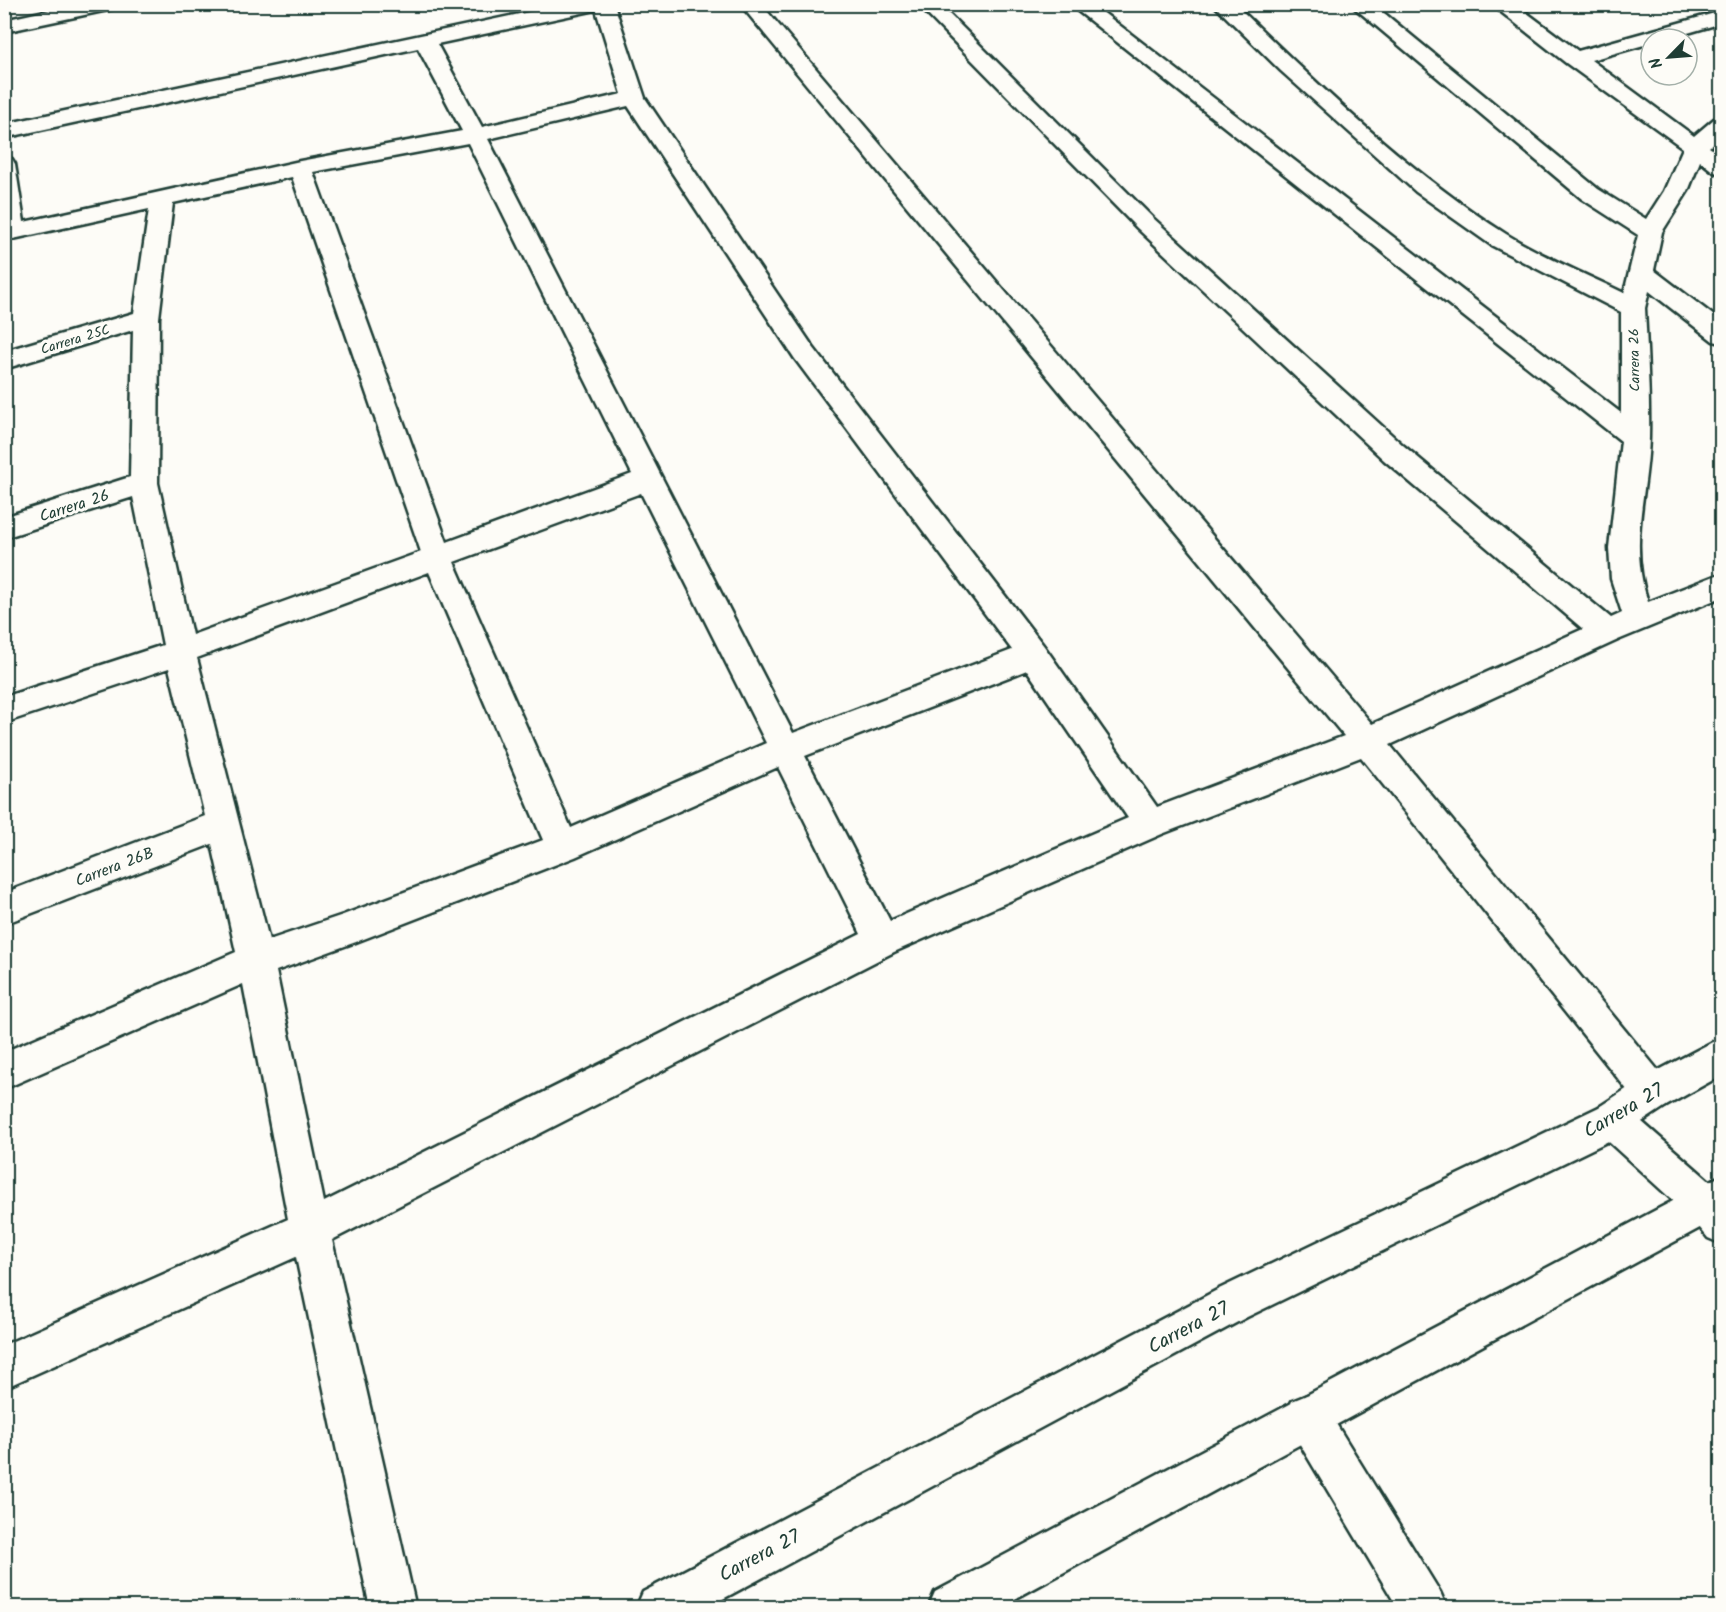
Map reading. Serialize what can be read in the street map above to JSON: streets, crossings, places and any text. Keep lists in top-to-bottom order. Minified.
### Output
{"streets":{"street":["Carrera 25C","Carrera 26","Carrera 26B","Carrera 27"]},"north":"bottom left"}
